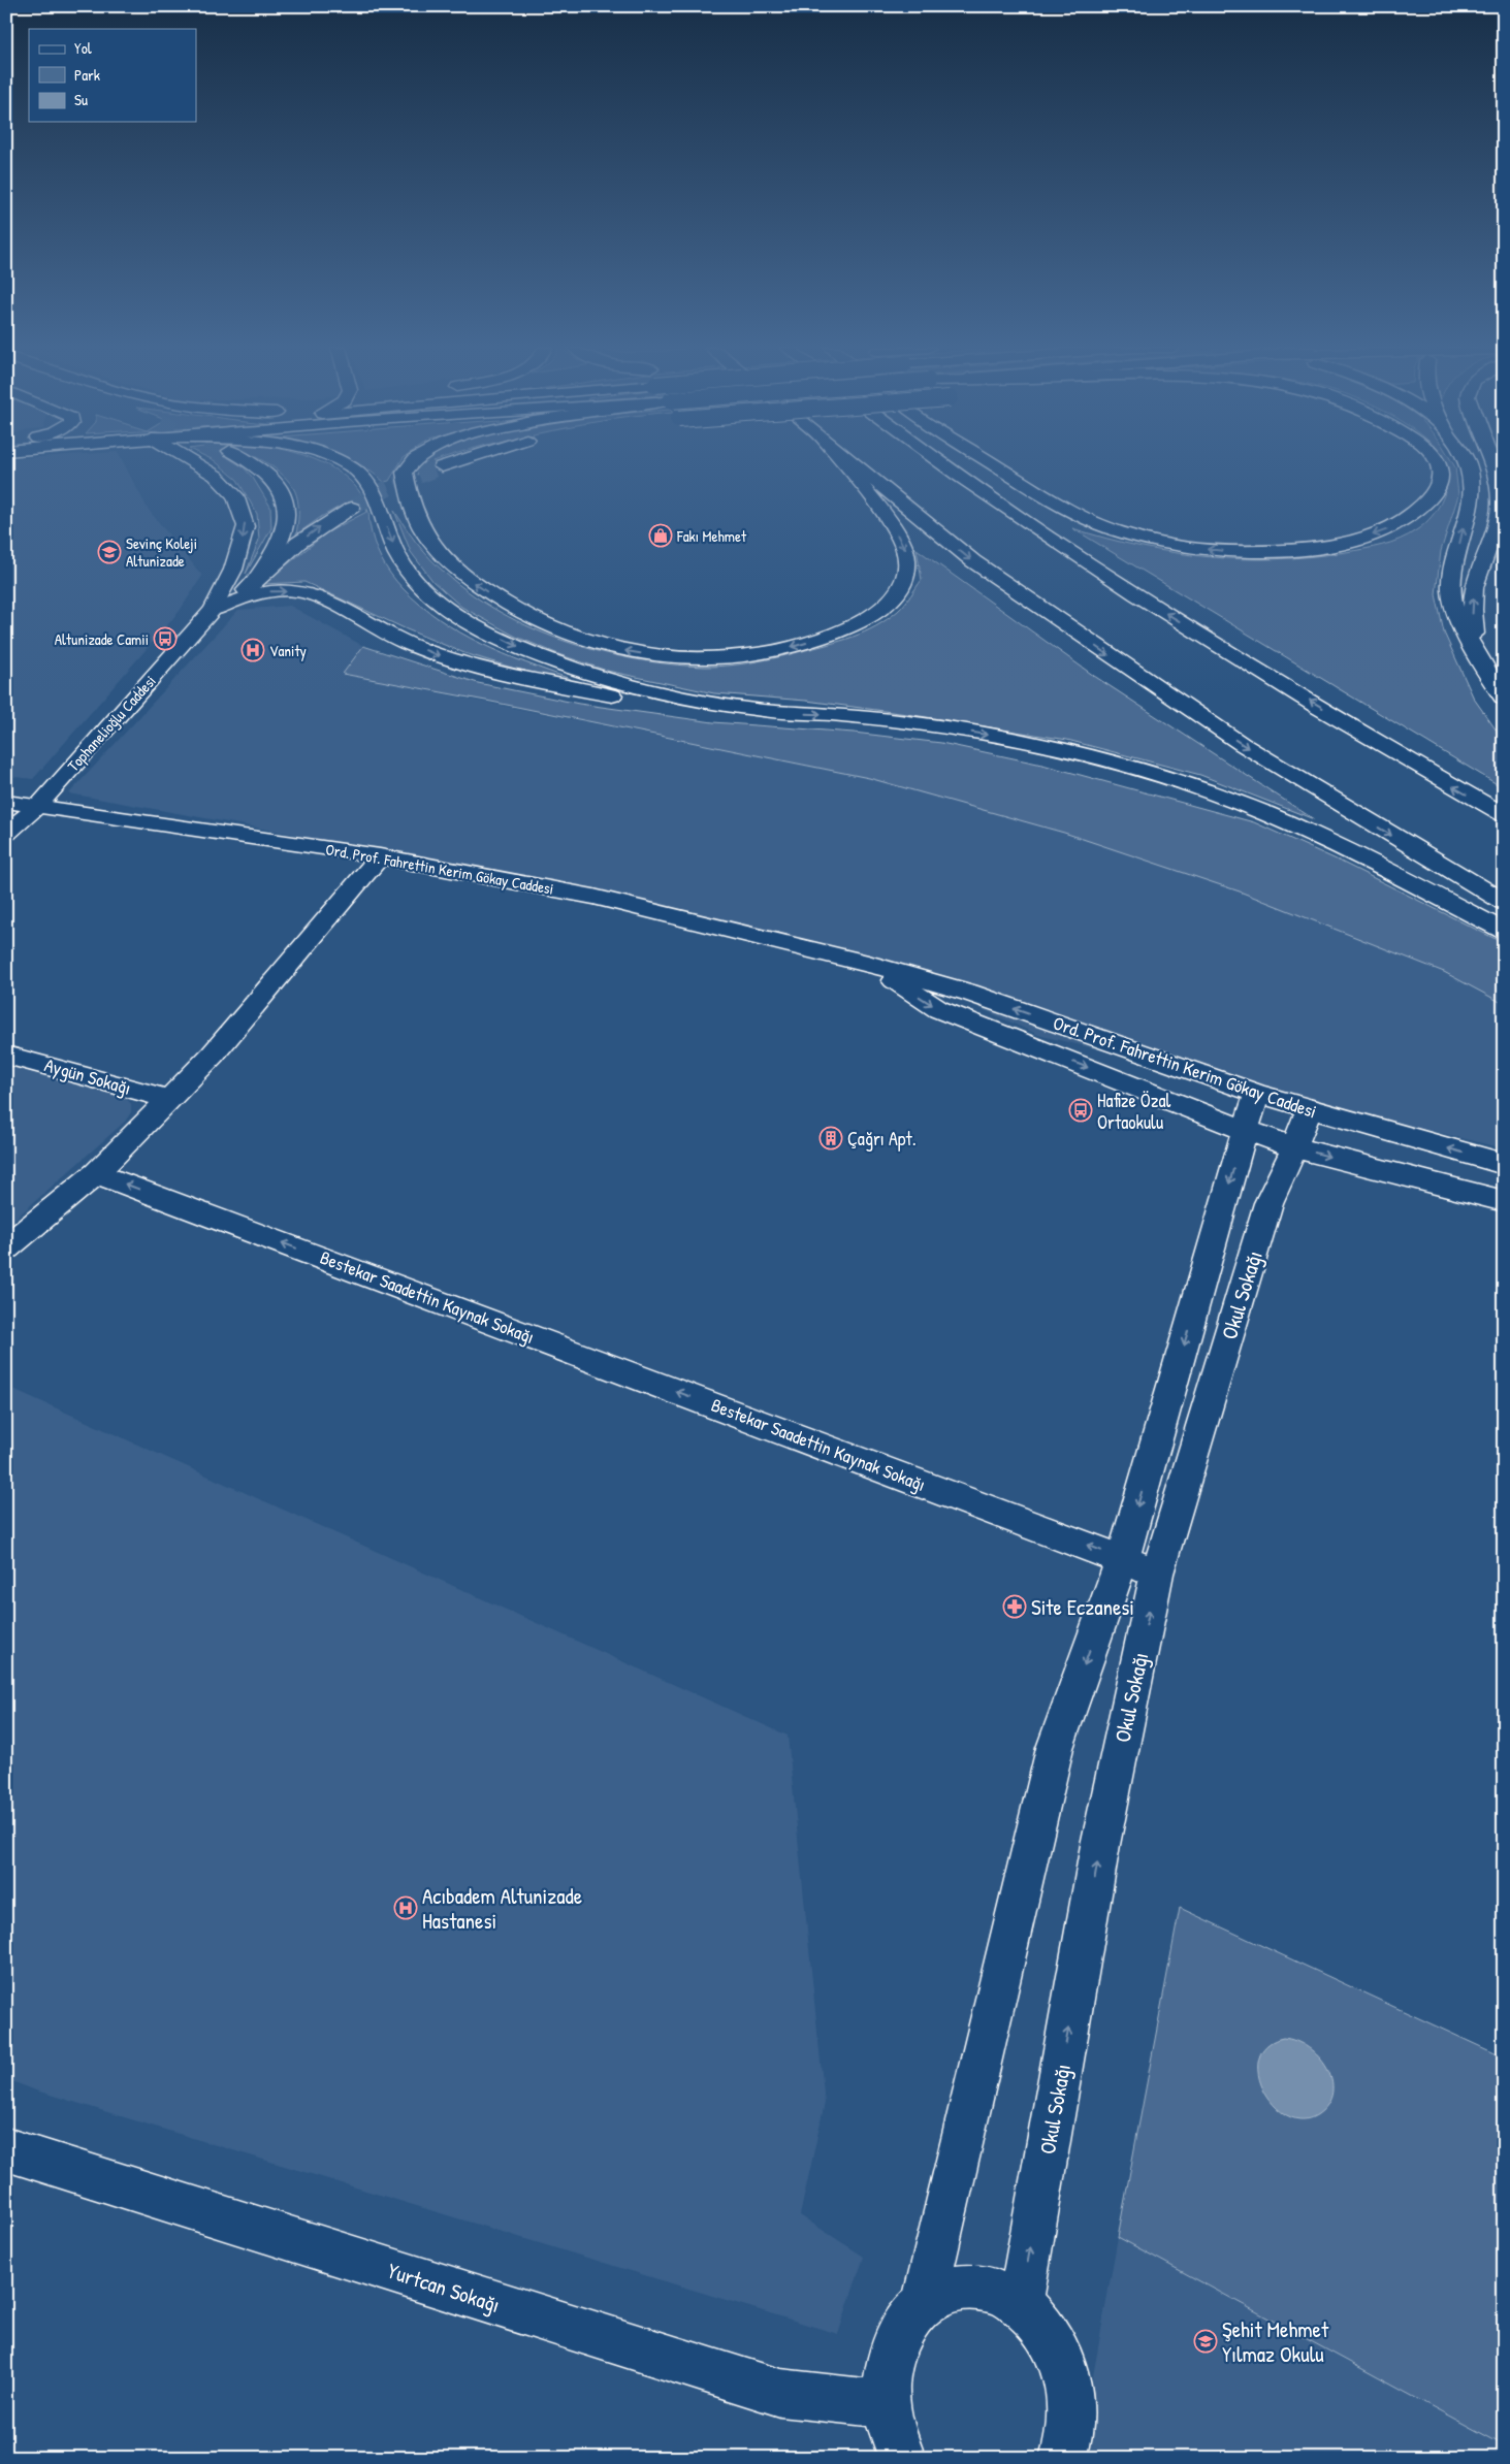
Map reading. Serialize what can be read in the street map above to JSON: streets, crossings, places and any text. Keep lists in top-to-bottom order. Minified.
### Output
{"streets":{"main road":["Tophanelioğlu Caddesi","Ord. Prof. Fahrettin Kerim Gökay Caddesi","Aygün Sokağı","Okul Sokağı","Bestekar Saadettin Kaynak Sokağı","Yurtcan Sokağı"]},"crossings":[["Tophanelioğlu Caddesi","Ord. Prof. Fahrettin Kerim Gökay Caddesi"],["Ord. Prof. Fahrettin Kerim Gökay Caddesi","Okul Sokağı"],["Okul Sokağı","Bestekar Saadettin Kaynak Sokağı"]],"one_way":["Bestekar Saadettin Kaynak Sokağı"],"places":{"shop":["Fakı Mehmet"],"school or university":["Sevinç Koleji Altunizade","Şehit Mehmet Yılmaz Okulu"],"bus stop":["Altunizade Camii","Hafize Özal Ortaokulu"],"hospital":["Vanity","Acıbadem Altunizade Hastanesi"],"building":["Çağrı Apt."],"pharmacy":["Site Eczanesi"]},"legend":["Yol","Park","Su"]}
